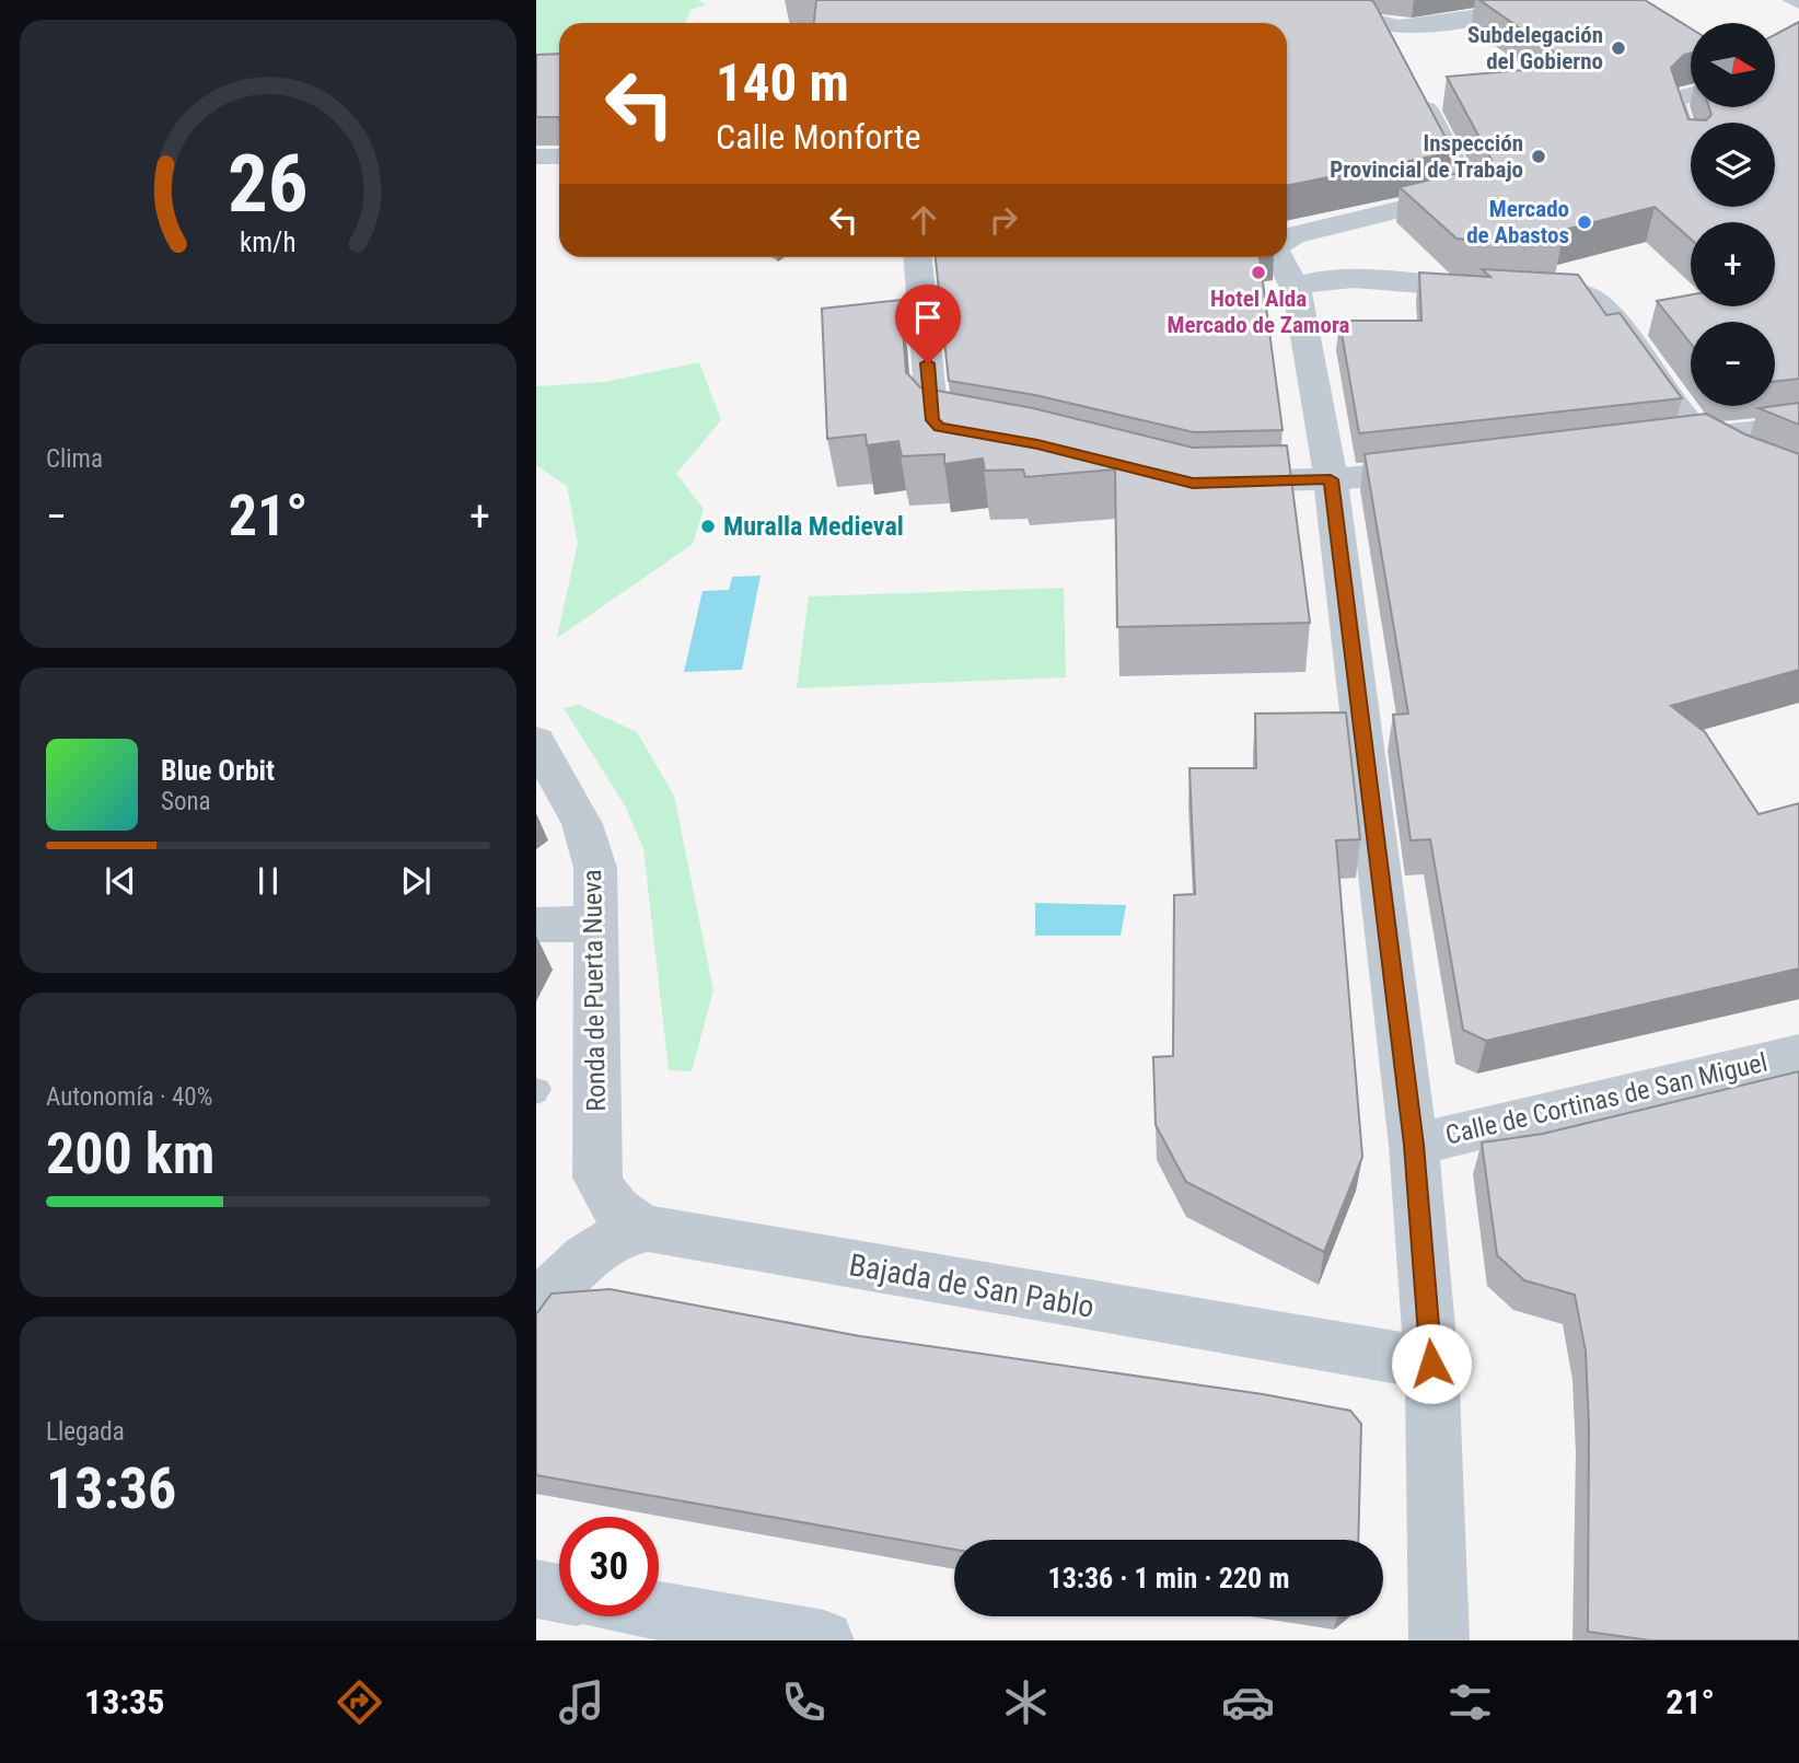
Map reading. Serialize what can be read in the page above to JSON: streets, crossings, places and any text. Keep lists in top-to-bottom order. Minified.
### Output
{"streets":{"street":["Ronda de Puerta Nueva","Calle de Cortinas de San Miguel","Bajada de San Pablo"]},"crossings":[["Ronda de Puerta Nueva","Bajada de San Pablo"]],"places":["Subdelegación del Gobierno","Inspección Provincial de Trabajo","Mercado de Abastos","Hotel Alda Mercado de Zamora","Muralla Medieval"],"north":"right","page":{"map_buttons":["+","−"],"turn":["140 m","Calle Monforte"],"tile":["Clima",["Autonomía · 40%","200 km"],["Llegada","13:36"]],"heat":["−","21°","+"],"song":["Blue Orbit","Sona"],"limit":"30","trip":"13:36 · 1 min · 220 m","tabs":["13:35","21°"],"gauge":["26","km/h"]}}
